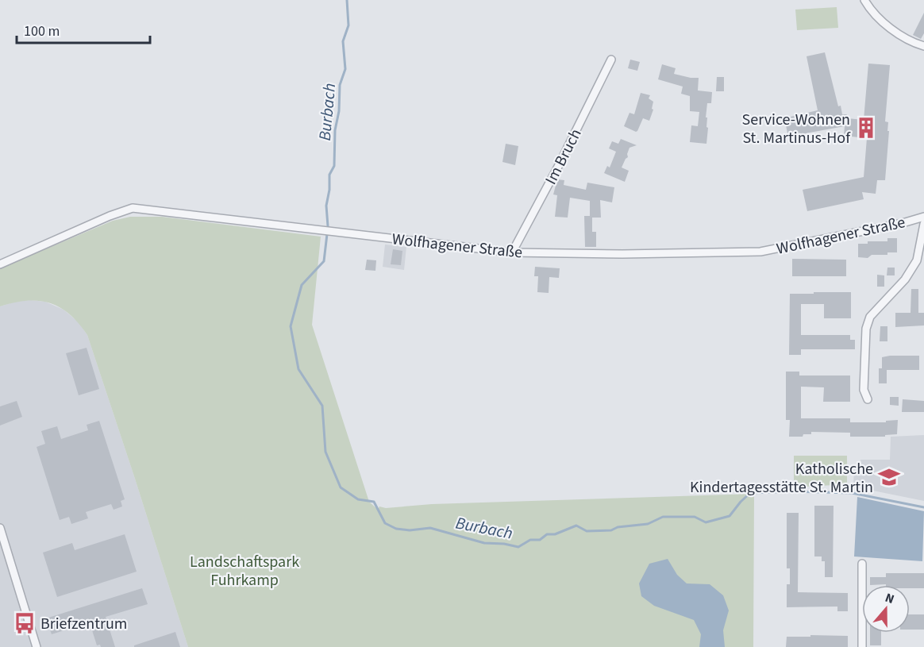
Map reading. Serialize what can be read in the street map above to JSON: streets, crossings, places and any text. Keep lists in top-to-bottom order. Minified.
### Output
{"streets":{"street":["Im Bruch","Wolfhagener Straße"]},"crossings":[["Im Bruch","Wolfhagener Straße"]],"water":["Burbach"],"parks":["Landschaftspark Fuhrkamp"],"places":{"building":["Service-Wohnen St. Martinus-Hof"],"school or university":["Katholische Kindertagesstätte St. Martin"],"bus stop":["Briefzentrum"]},"scale_bar":"100 m","north":"top"}
